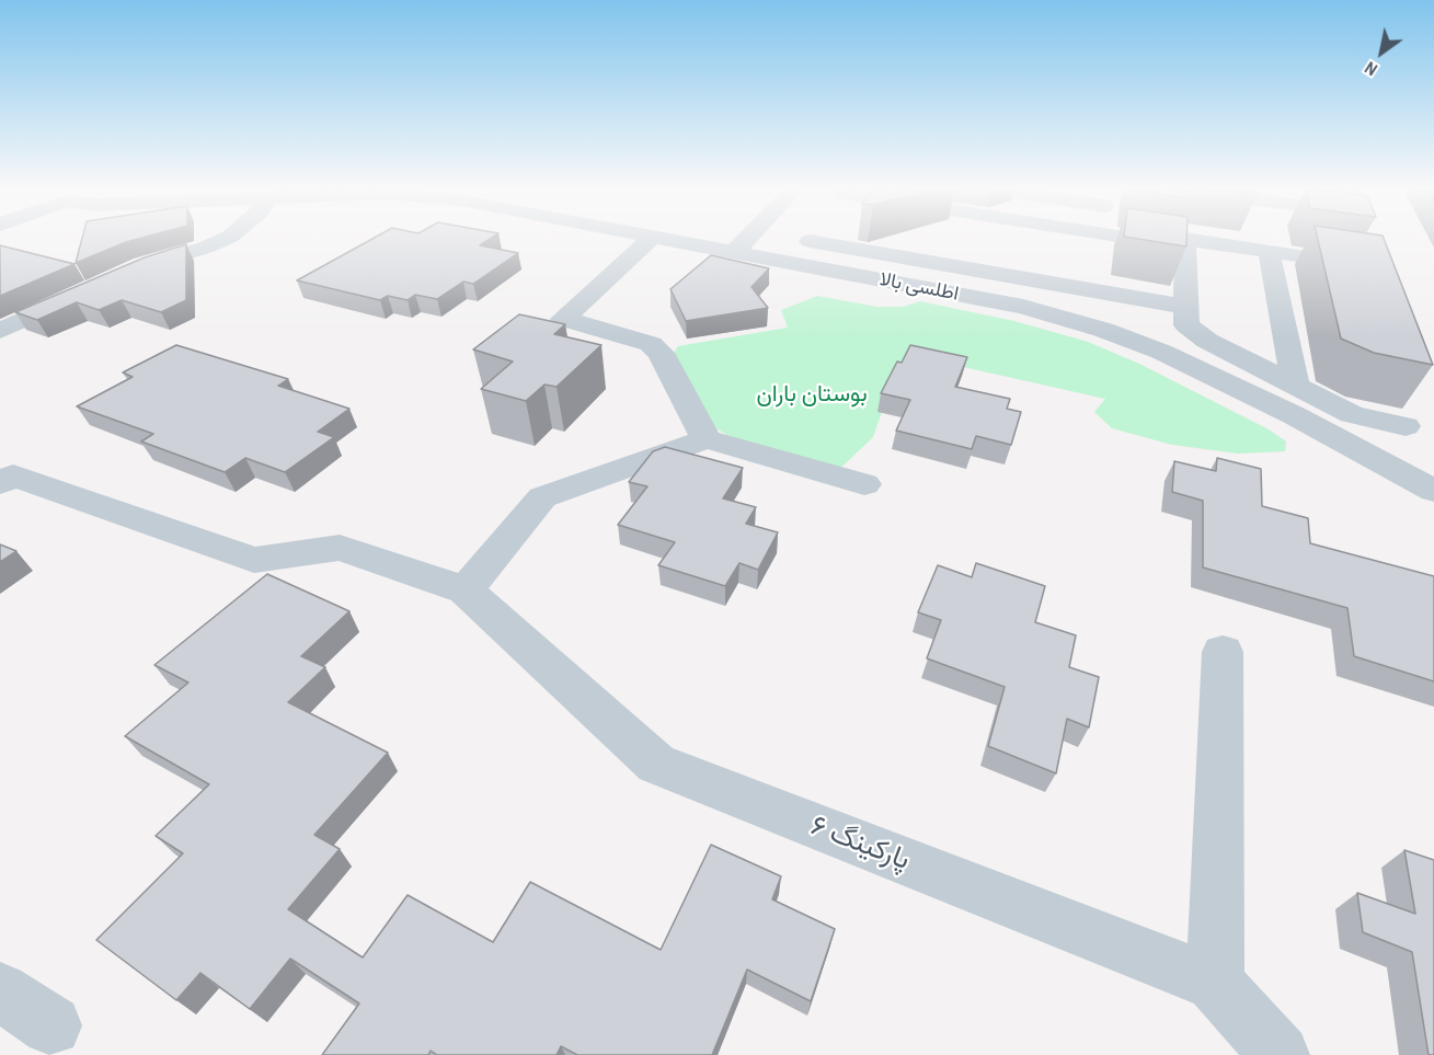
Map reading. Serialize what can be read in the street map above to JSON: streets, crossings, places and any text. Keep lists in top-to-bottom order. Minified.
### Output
{"streets":{"street":["اطلسی بالا","پارکینگ ۶"]},"parks":["بوستان باران"],"north":"bottom left"}
